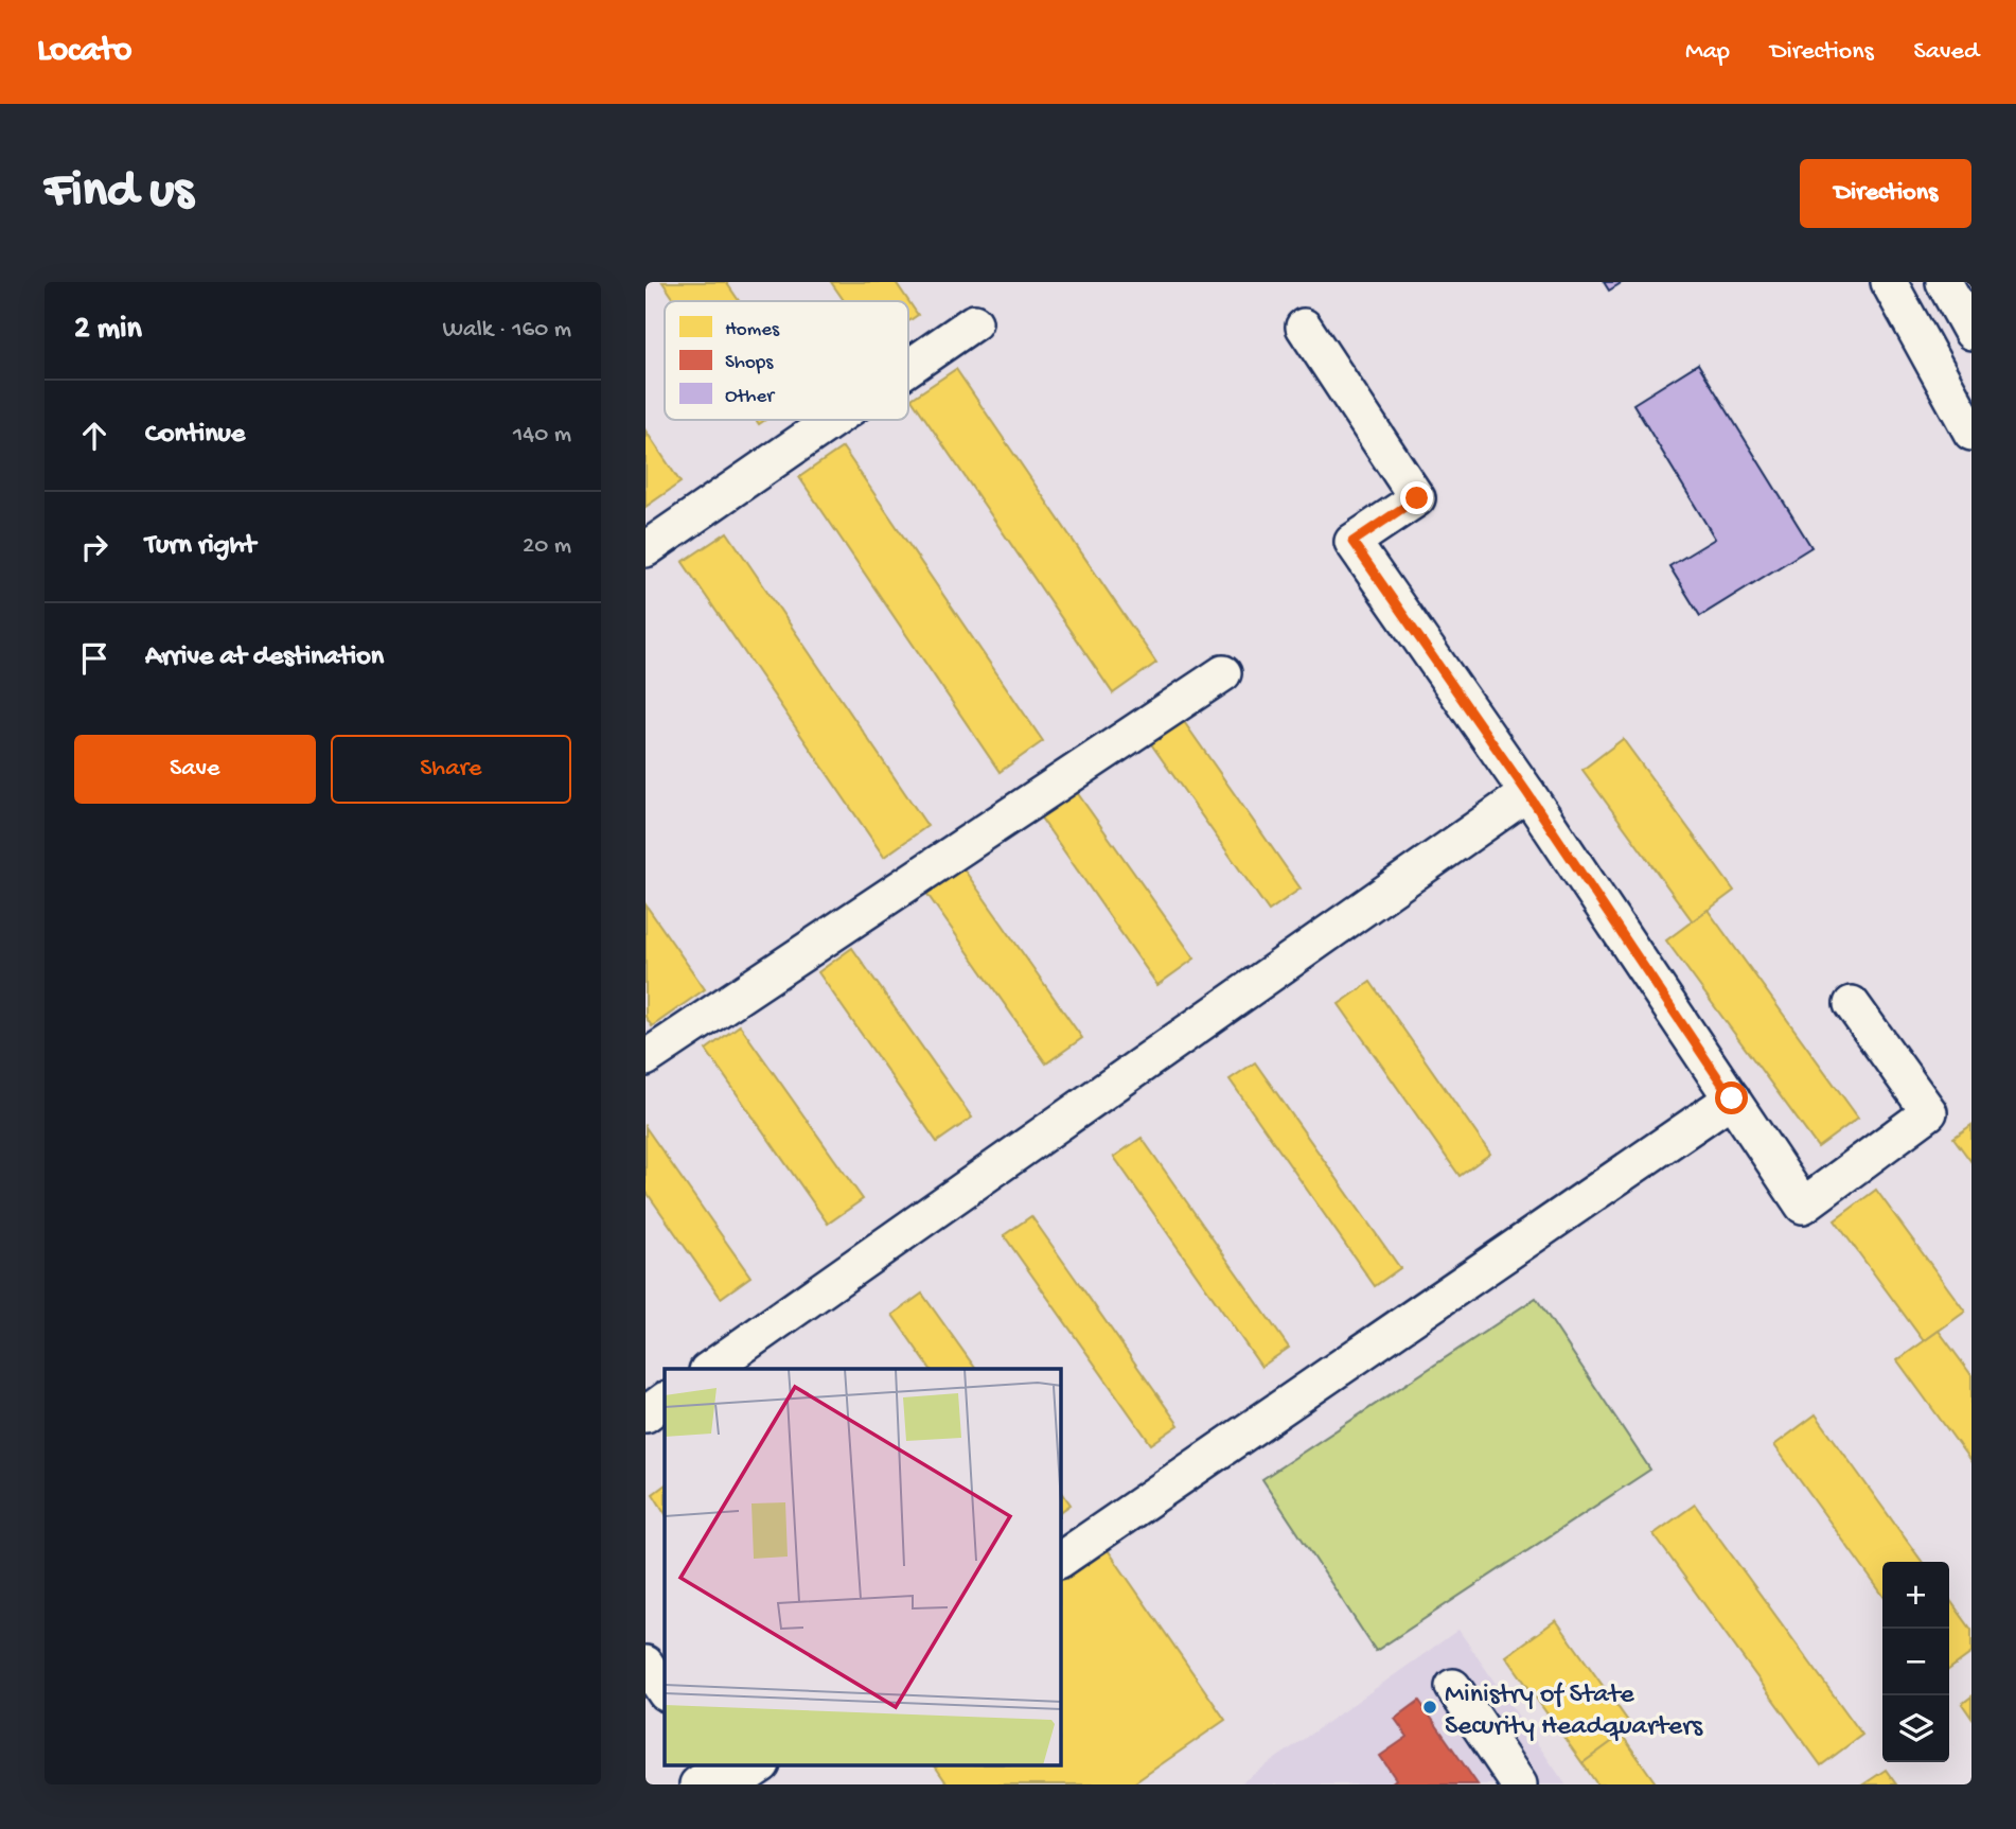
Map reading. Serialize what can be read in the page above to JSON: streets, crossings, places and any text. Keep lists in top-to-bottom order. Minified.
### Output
{"places":["Ministry of State Security Headquarters"],"legend":["Homes","Shops","Other"],"page":{"header":"Locato","nav":["Map","Directions","Saved"],"buttons":["Directions",["Save","Share"]],"title":"Find us","heading":["2 min","Walk · 160 m"],"list":[["Continue","140 m"],["Turn right","20 m"],"Arrive at destination"],"map_buttons":["+","−"]}}
